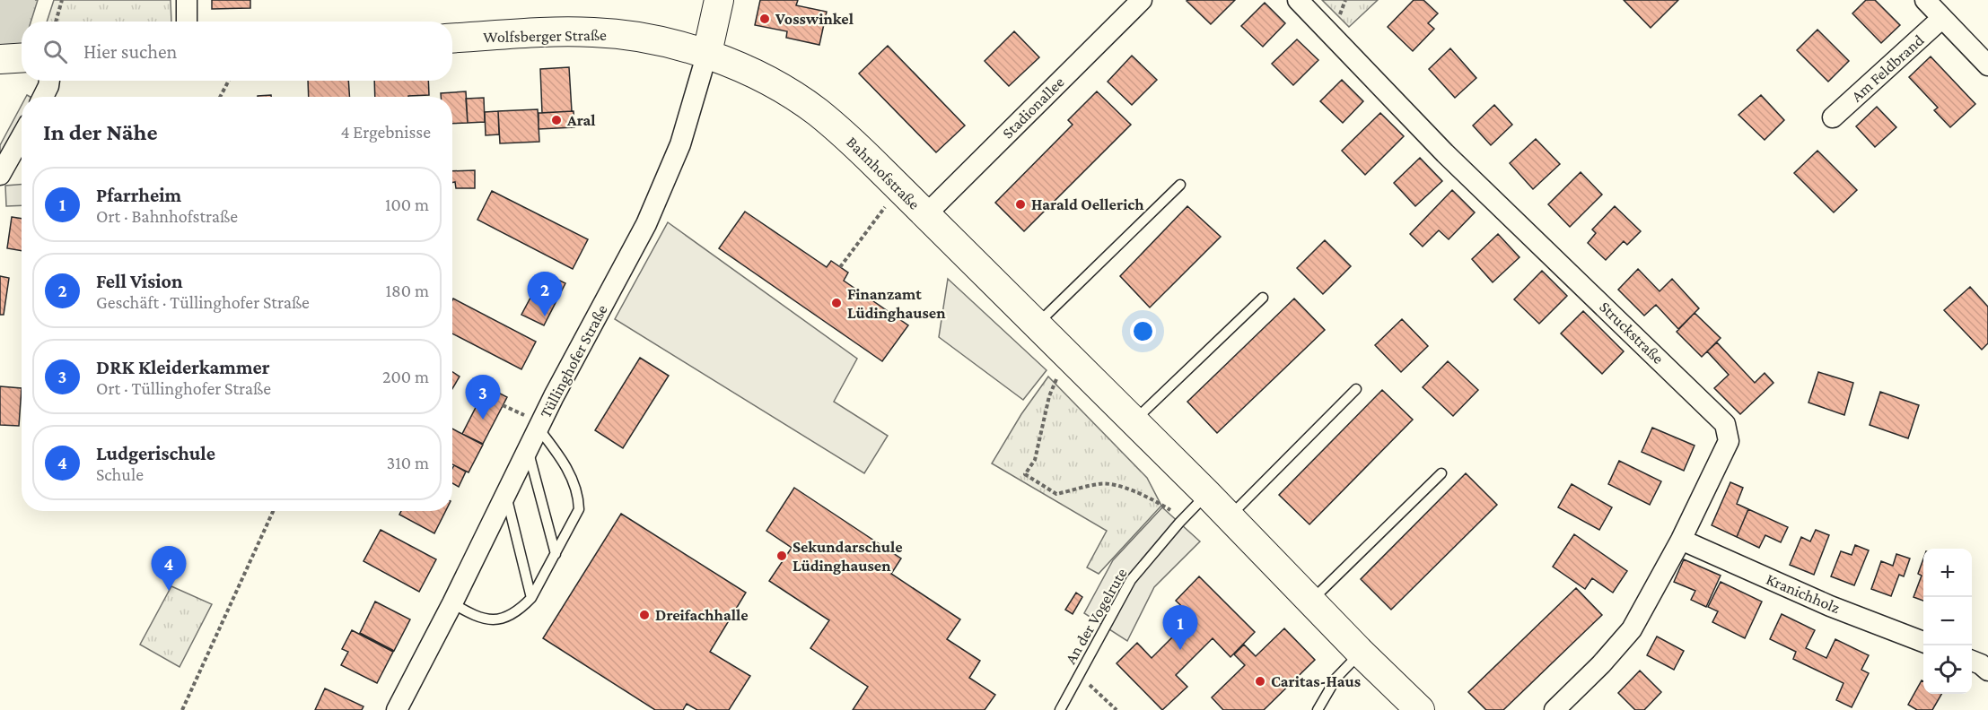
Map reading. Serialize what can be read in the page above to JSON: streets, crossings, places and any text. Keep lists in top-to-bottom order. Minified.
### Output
{"streets":{"main road":["Wolfsberger Straße","Bahnhofstraße","Tüllinghofer Straße"],"street":["Am Feldbrand","Stadionallee","Struckstraße","Kranichholz"],"lane":["An der Vogelrute"]},"crossings":[["Wolfsberger Straße","Bahnhofstraße"],["Wolfsberger Straße","Tüllinghofer Straße"],["Stadionallee","Bahnhofstraße"],["Bahnhofstraße","Tüllinghofer Straße"],["Bahnhofstraße","An der Vogelrute"],["Struckstraße","Kranichholz"]],"places":["Vosswinkel","Aral","Harald Oellerich","Finanzamt Lüdinghausen","Sekundarschule Lüdinghausen","Dreifachhalle","Caritas-Haus"],"page":{"search":"Hier suchen","heading":["In der Nähe","4 Ergebnisse"],"list":[{"mark":"1","name":"Pfarrheim","note":"Ort · Bahnhofstraße","value":"100 m"},{"mark":"2","name":"Fell Vision","note":"Geschäft · Tüllinghofer Straße","value":"180 m"},{"mark":"3","name":"DRK Kleiderkammer","note":"Ort · Tüllinghofer Straße","value":"200 m"},{"mark":"4","name":"Ludgerischule","note":"Schule","value":"310 m"}],"pins":["2","3","4","1"],"map_buttons":["+","−"]}}
